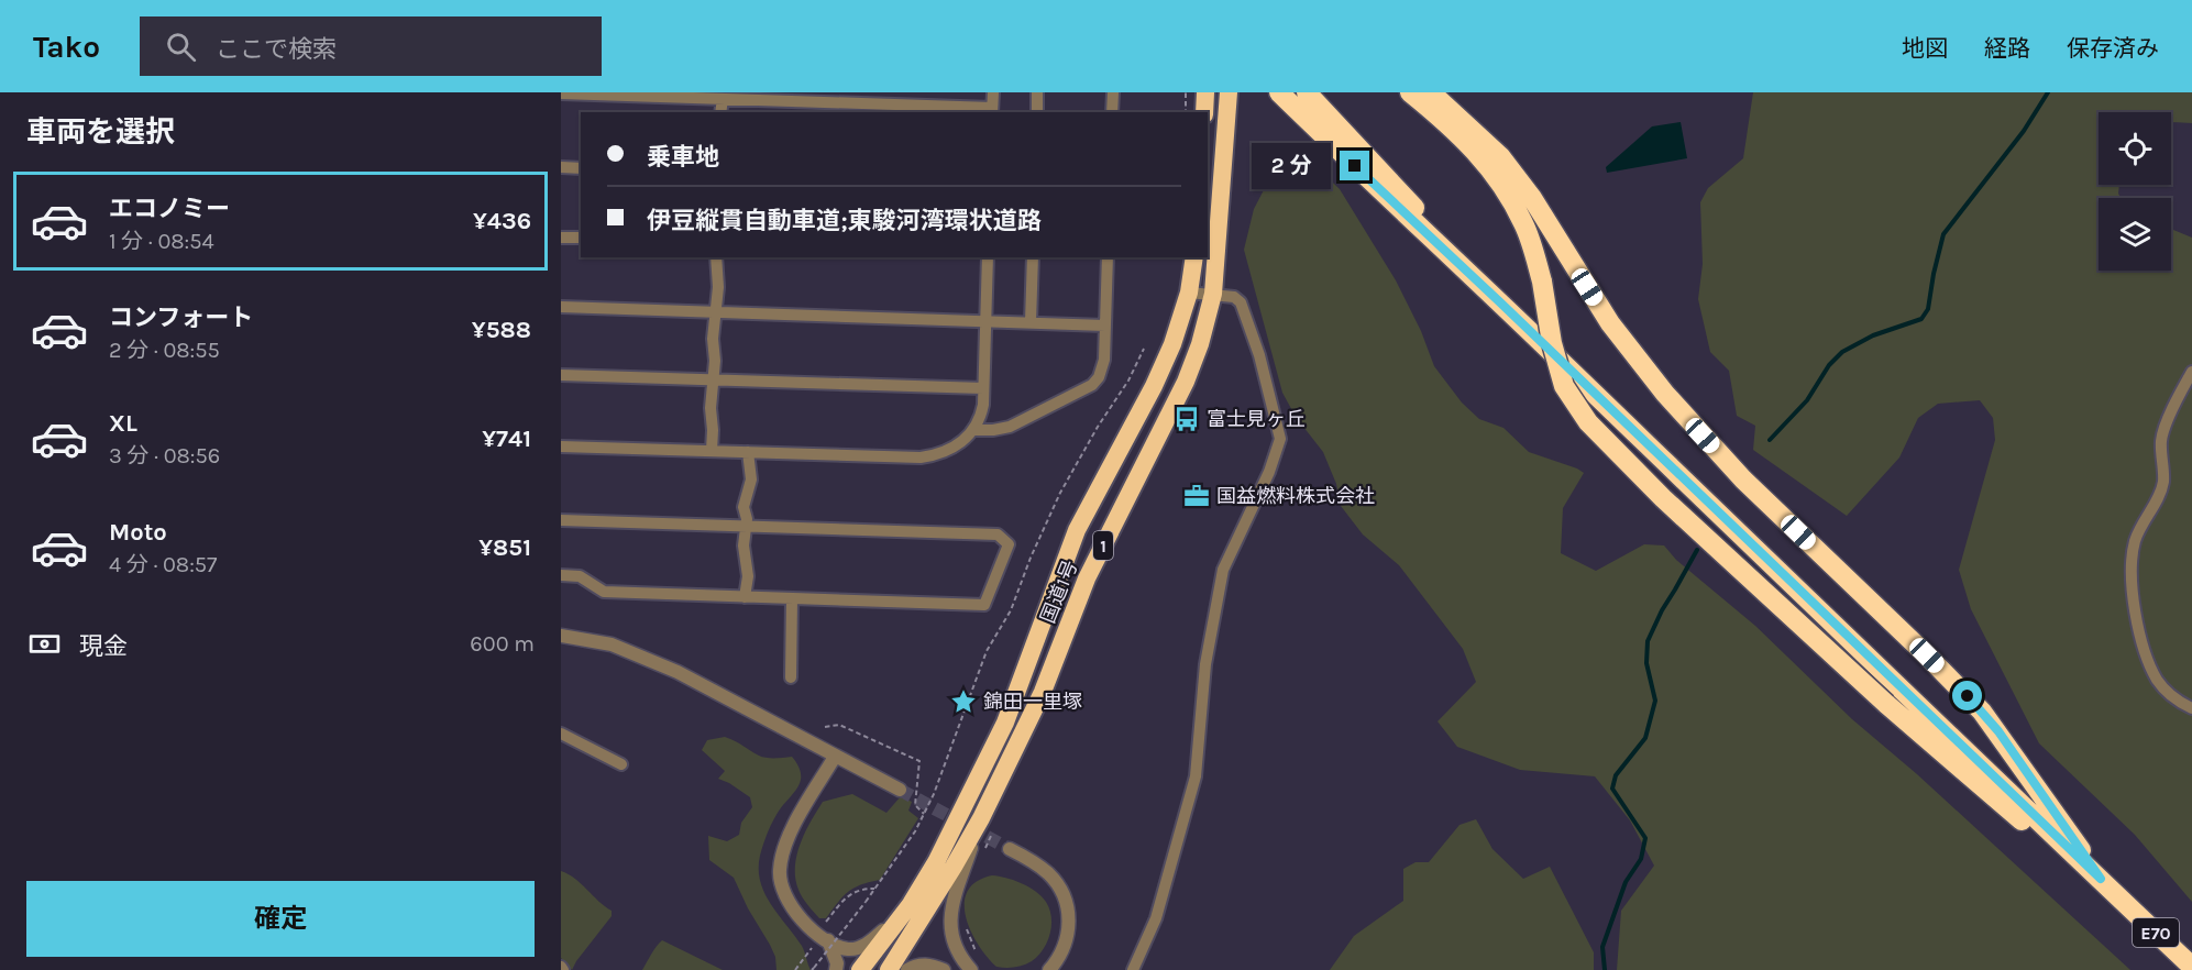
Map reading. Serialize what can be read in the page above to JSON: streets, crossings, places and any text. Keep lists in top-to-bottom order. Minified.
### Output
{"streets":{"highway":["1","国道1号","E70"]},"places":{"bus stop":["富士見ヶ丘"],"office":["国益燃料株式会社"],"place":["錦田一里塚"]},"page":{"header":"Tako","search":"ここで検索","nav":["地図","経路","保存済み"],"heading":"車両を選択","banner":["乗車地","伊豆縦貫自動車道;東駿河湾環状道路"],"bubble":"2 分","list":[{"name":"エコノミー","note":"1 分 · 08:54","value":"¥436"},{"name":"コンフォート","note":"2 分 · 08:55","value":"¥588"},{"name":"XL","note":"3 分 · 08:56","value":"¥741"},{"name":"Moto","note":"4 分 · 08:57","value":"¥851"}],"pay":["現金","600 m"],"buttons":"確定"}}
